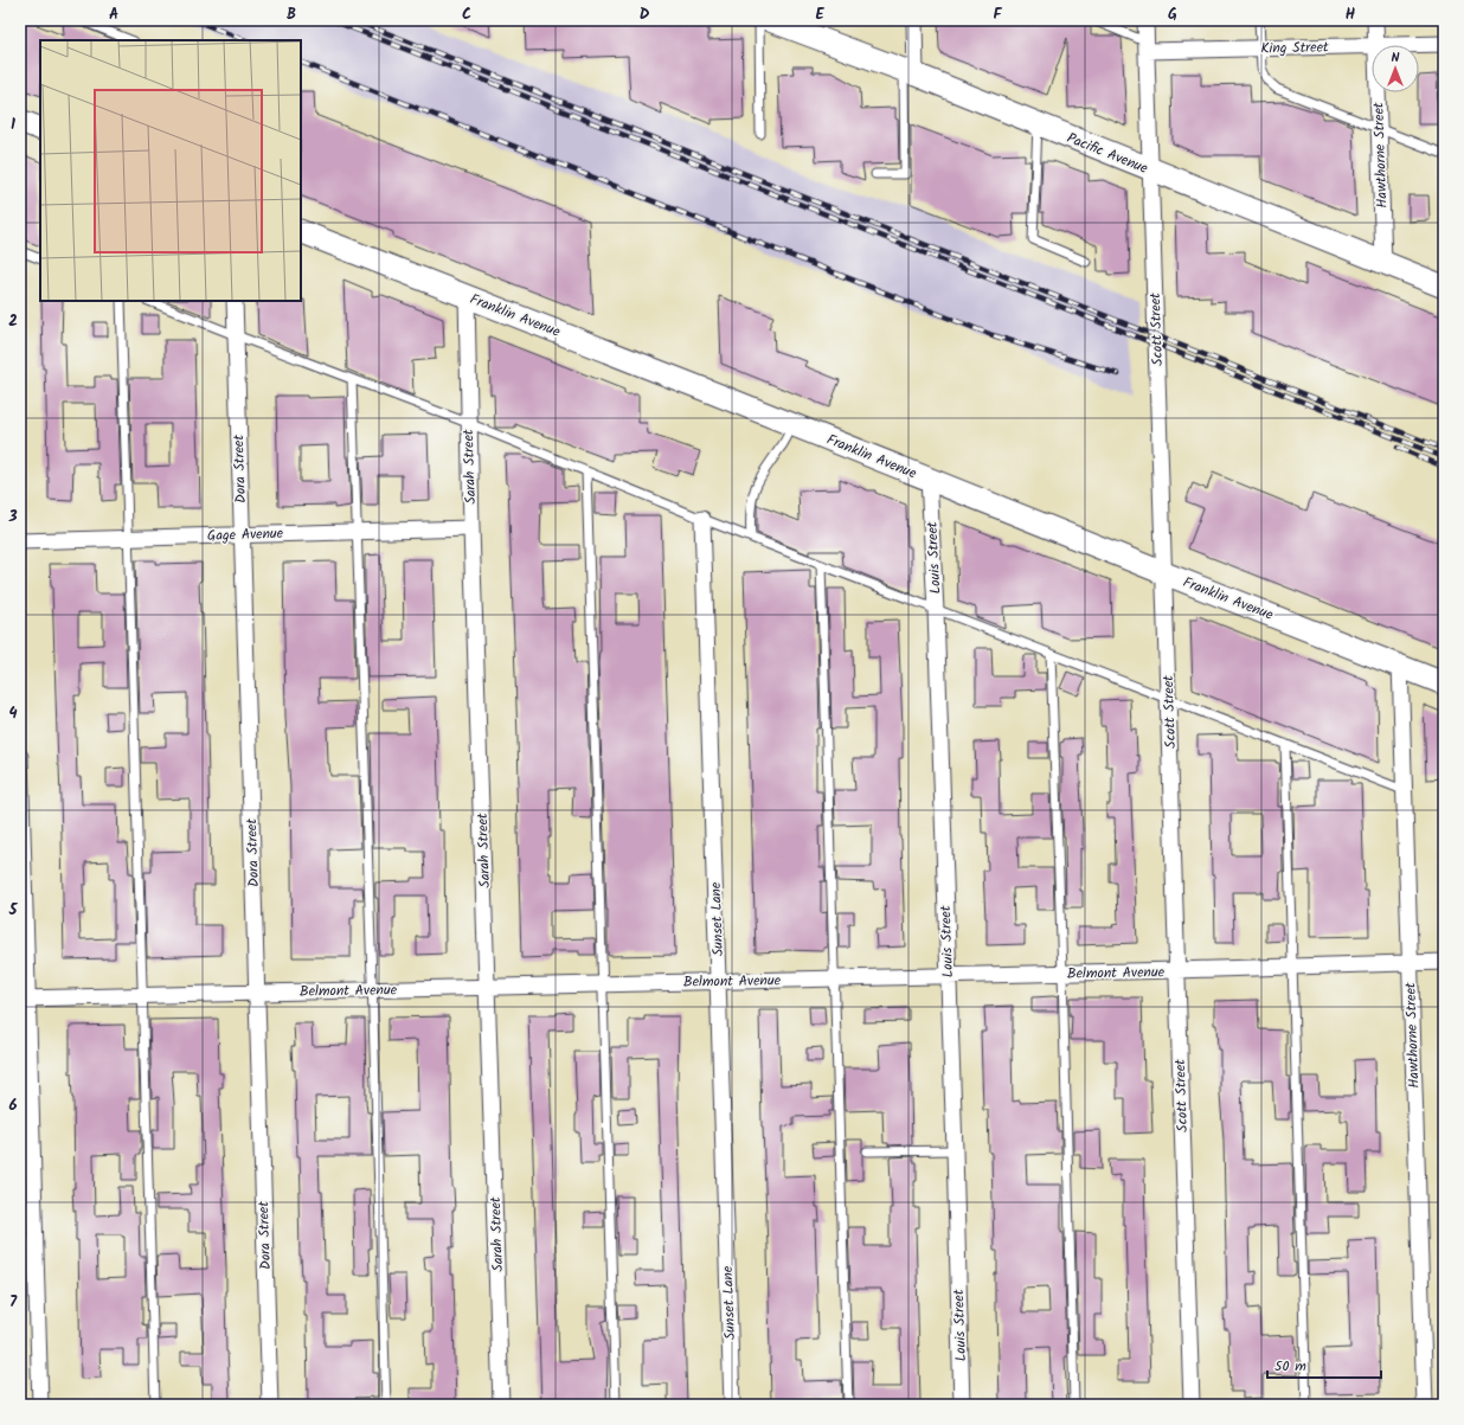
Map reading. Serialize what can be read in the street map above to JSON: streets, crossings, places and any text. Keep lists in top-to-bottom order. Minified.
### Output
{"streets":{"main road":["Pacific Avenue","Franklin Avenue"],"street":["King Street","Hawthorne Street","Scott Street","Sarah Street","Dora Street","Gage Avenue","Louis Street","Sunset Lane","Belmont Avenue"]},"crossings":[["King Street","Hawthorne Street"],["King Street","Scott Street"],["Pacific Avenue","Hawthorne Street"],["Pacific Avenue","Scott Street"],["Hawthorne Street","Franklin Avenue"],["Hawthorne Street","Belmont Avenue"],["Franklin Avenue","Scott Street"],["Franklin Avenue","Sarah Street"],["Franklin Avenue","Louis Street"],["Scott Street","Belmont Avenue"],["Sarah Street","Gage Avenue"],["Sarah Street","Belmont Avenue"],["Dora Street","Gage Avenue"],["Dora Street","Belmont Avenue"],["Louis Street","Belmont Avenue"],["Sunset Lane","Belmont Avenue"]],"scale_bar":"50 m","north":"top","grid":{"columns":["A","B","C","D","E","F","G","H"],"rows":["1","2","3","4","5","6","7"]}}
